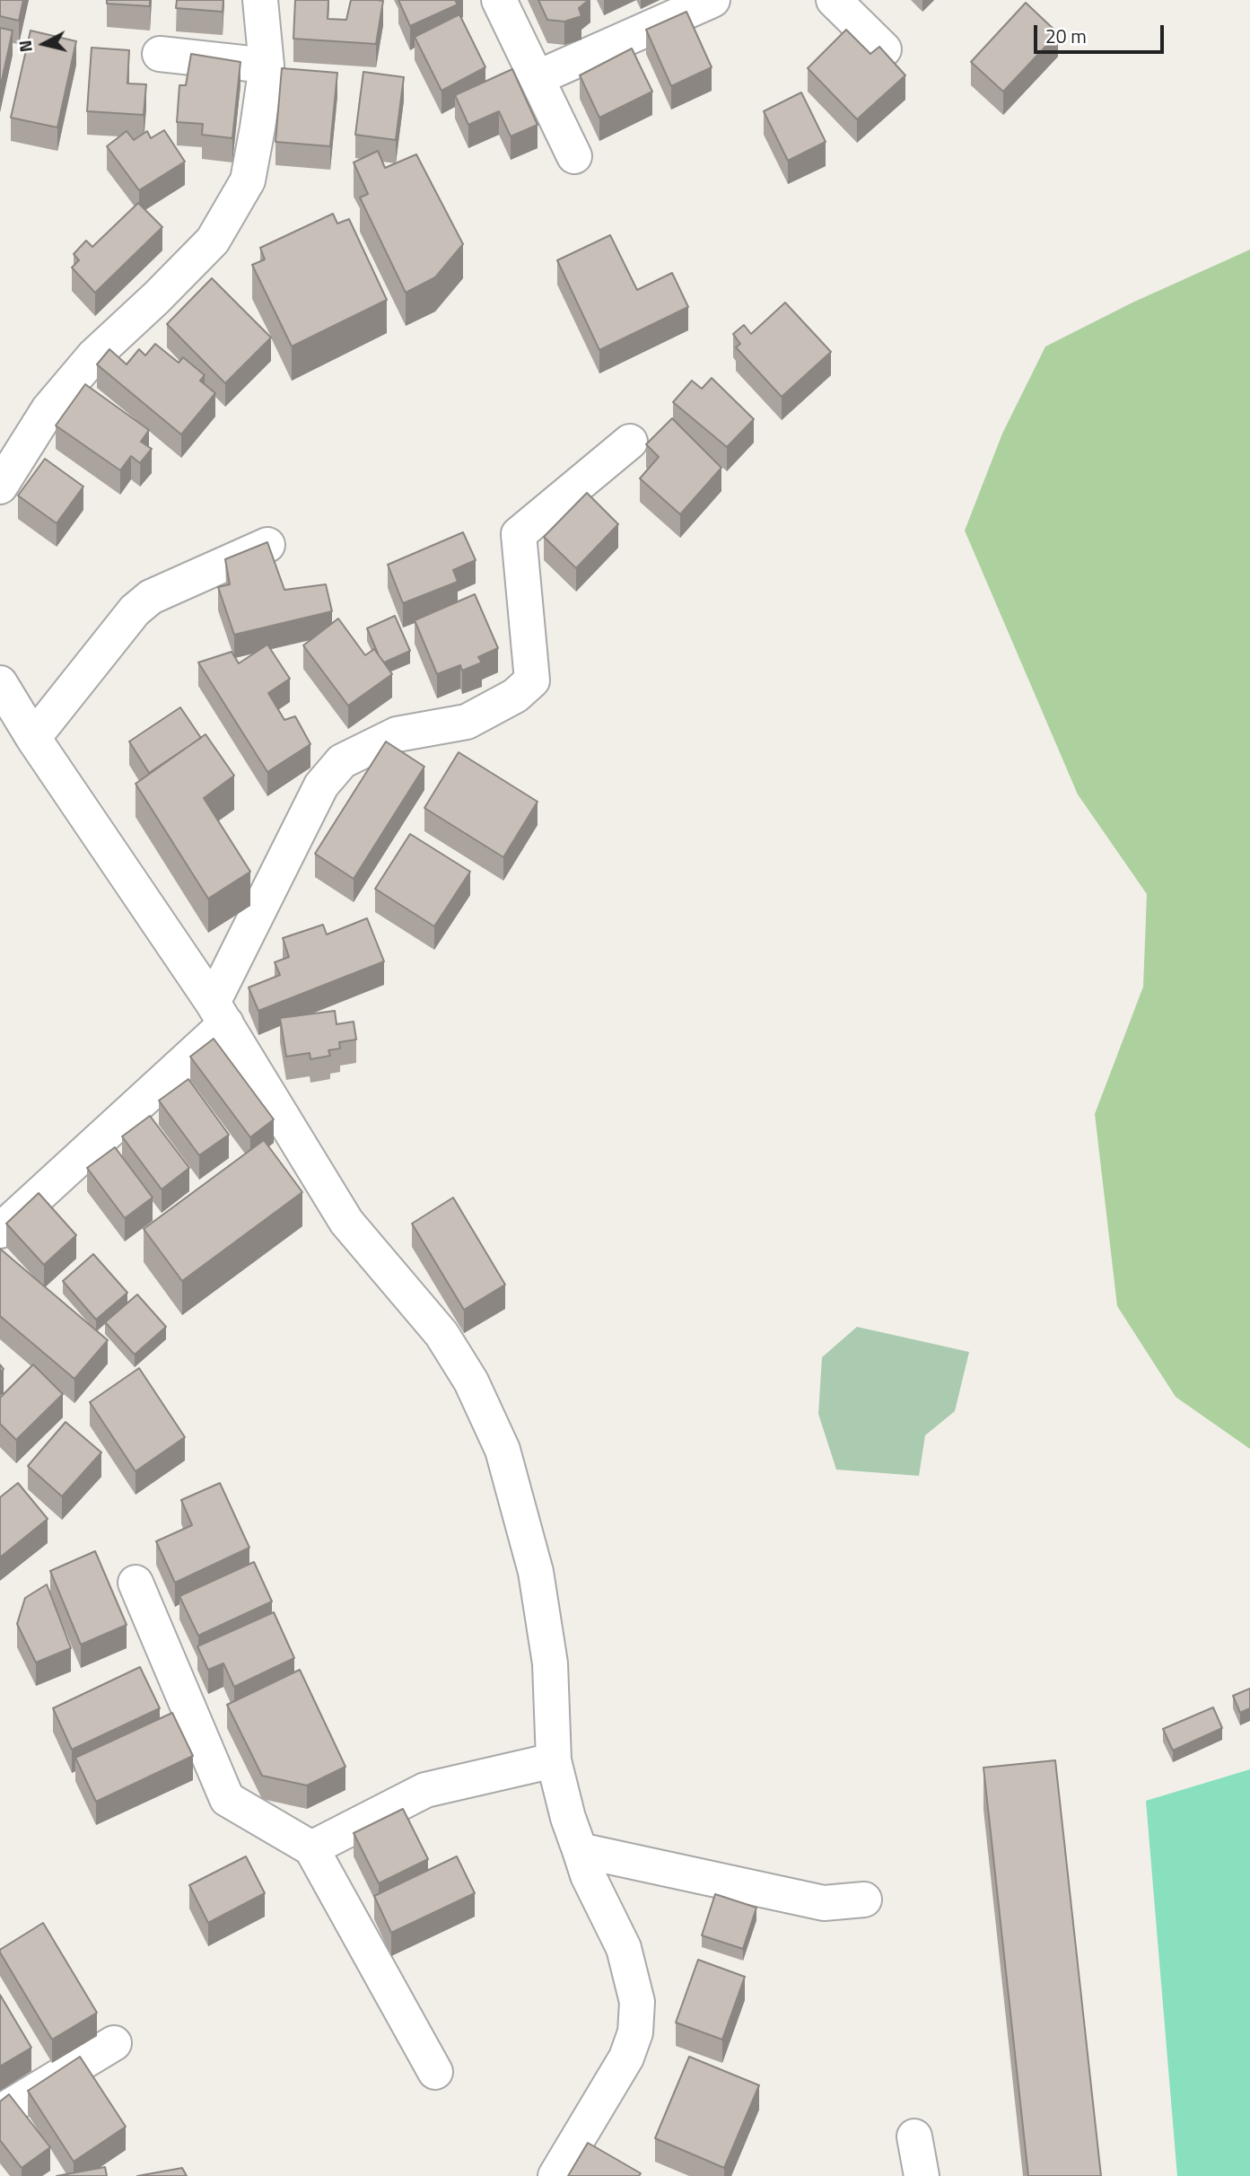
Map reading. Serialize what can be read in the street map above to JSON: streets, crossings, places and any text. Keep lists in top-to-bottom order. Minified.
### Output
{"scale_bar":"20 m","north":"left"}
